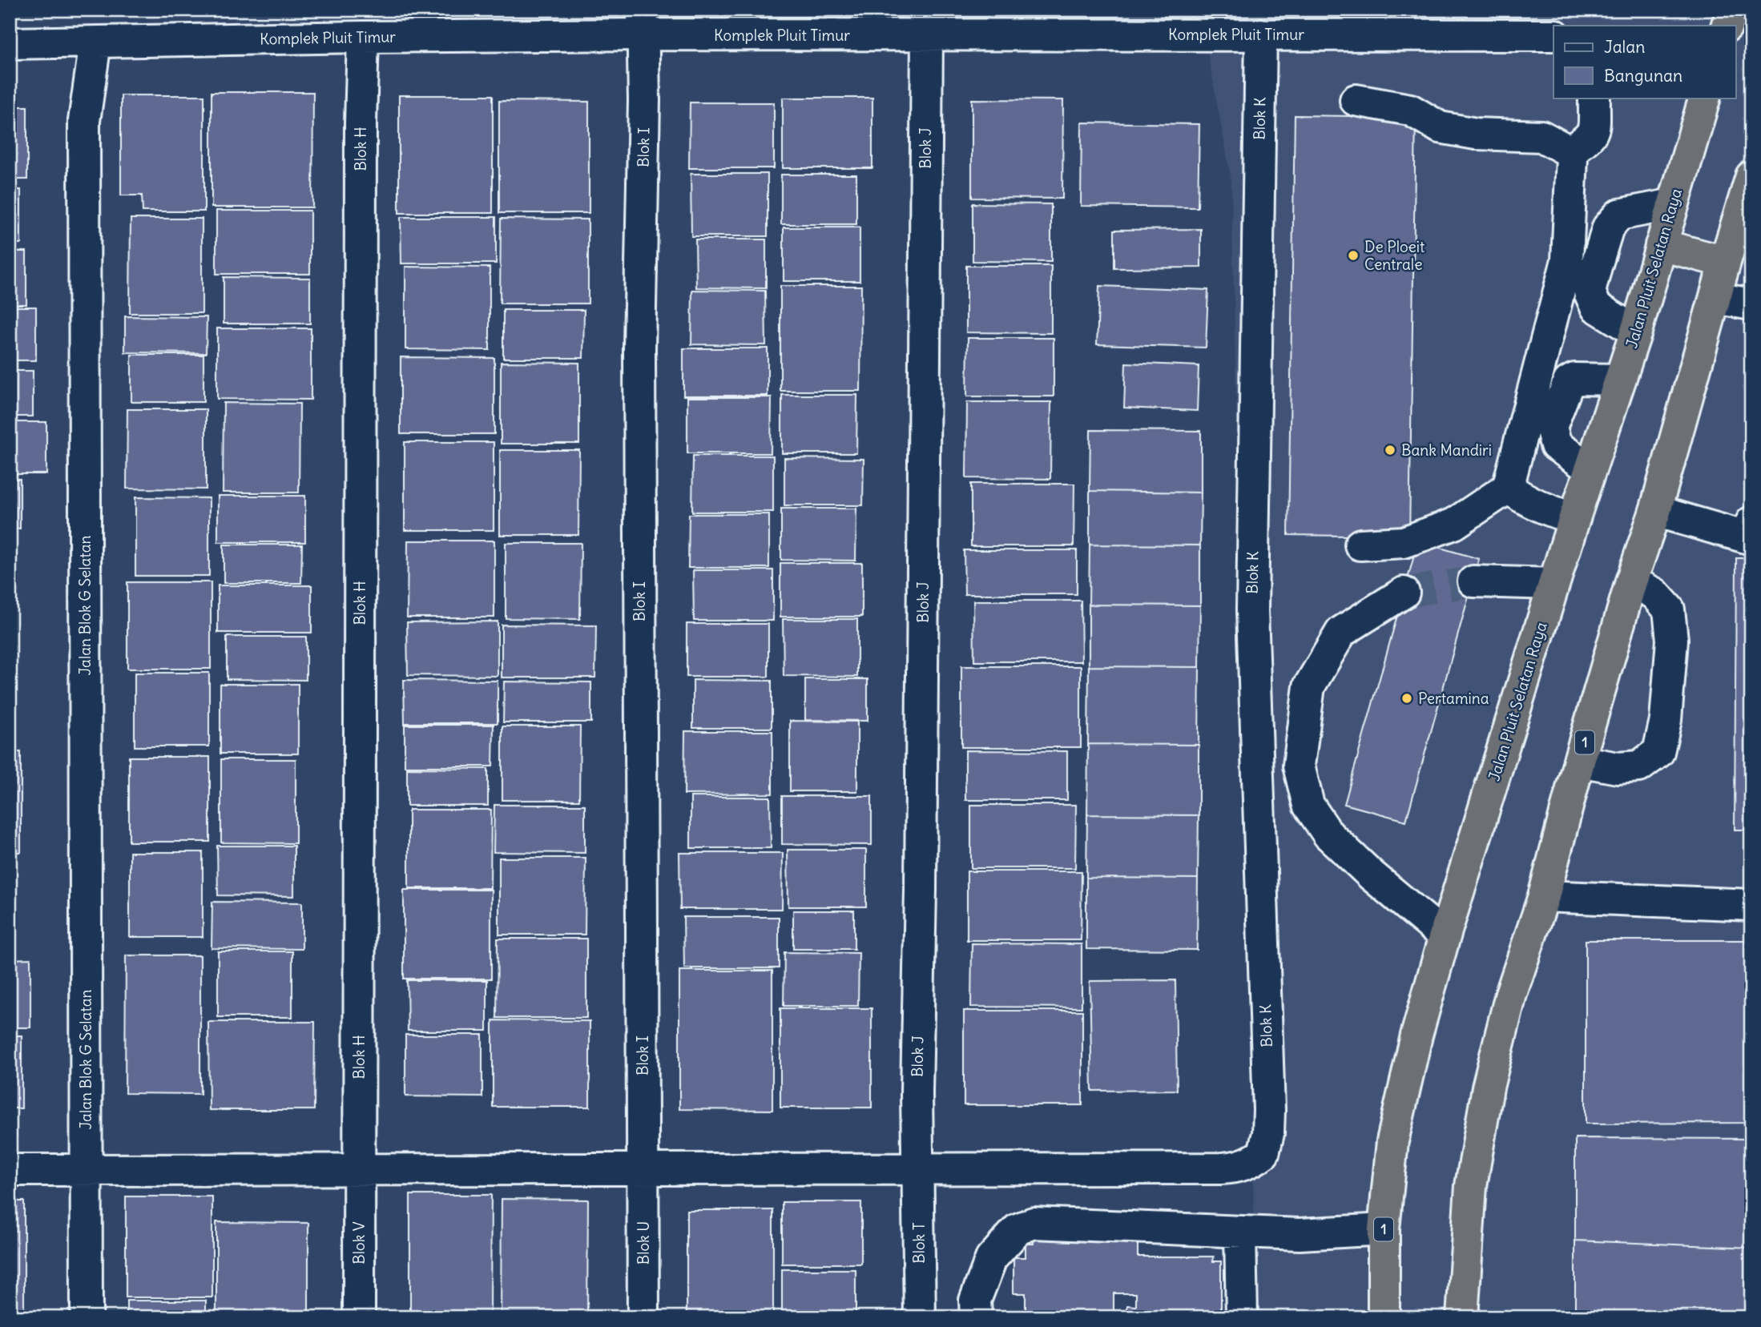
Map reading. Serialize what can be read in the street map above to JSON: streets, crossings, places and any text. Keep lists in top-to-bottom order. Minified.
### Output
{"streets":{"highway":["Jalan Pluit Selatan Raya","1"],"street":["Komplek Pluit Timur","Blok K","Blok I","Blok J","Blok H","Jalan Blok G Selatan","Blok V","Blok U","Blok T"]},"crossings":[["Komplek Pluit Timur","Blok K"],["Komplek Pluit Timur","Blok I"],["Komplek Pluit Timur","Blok J"],["Komplek Pluit Timur","Blok H"],["Komplek Pluit Timur","Jalan Blok G Selatan"],["Blok K","Blok J"],["Blok K","Blok T"],["Blok I","Blok U"],["Blok J","Blok T"],["Blok H","Blok V"]],"places":["De Ploeit Centrale","Bank Mandiri","Pertamina"],"legend":["Jalan","Bangunan"]}
